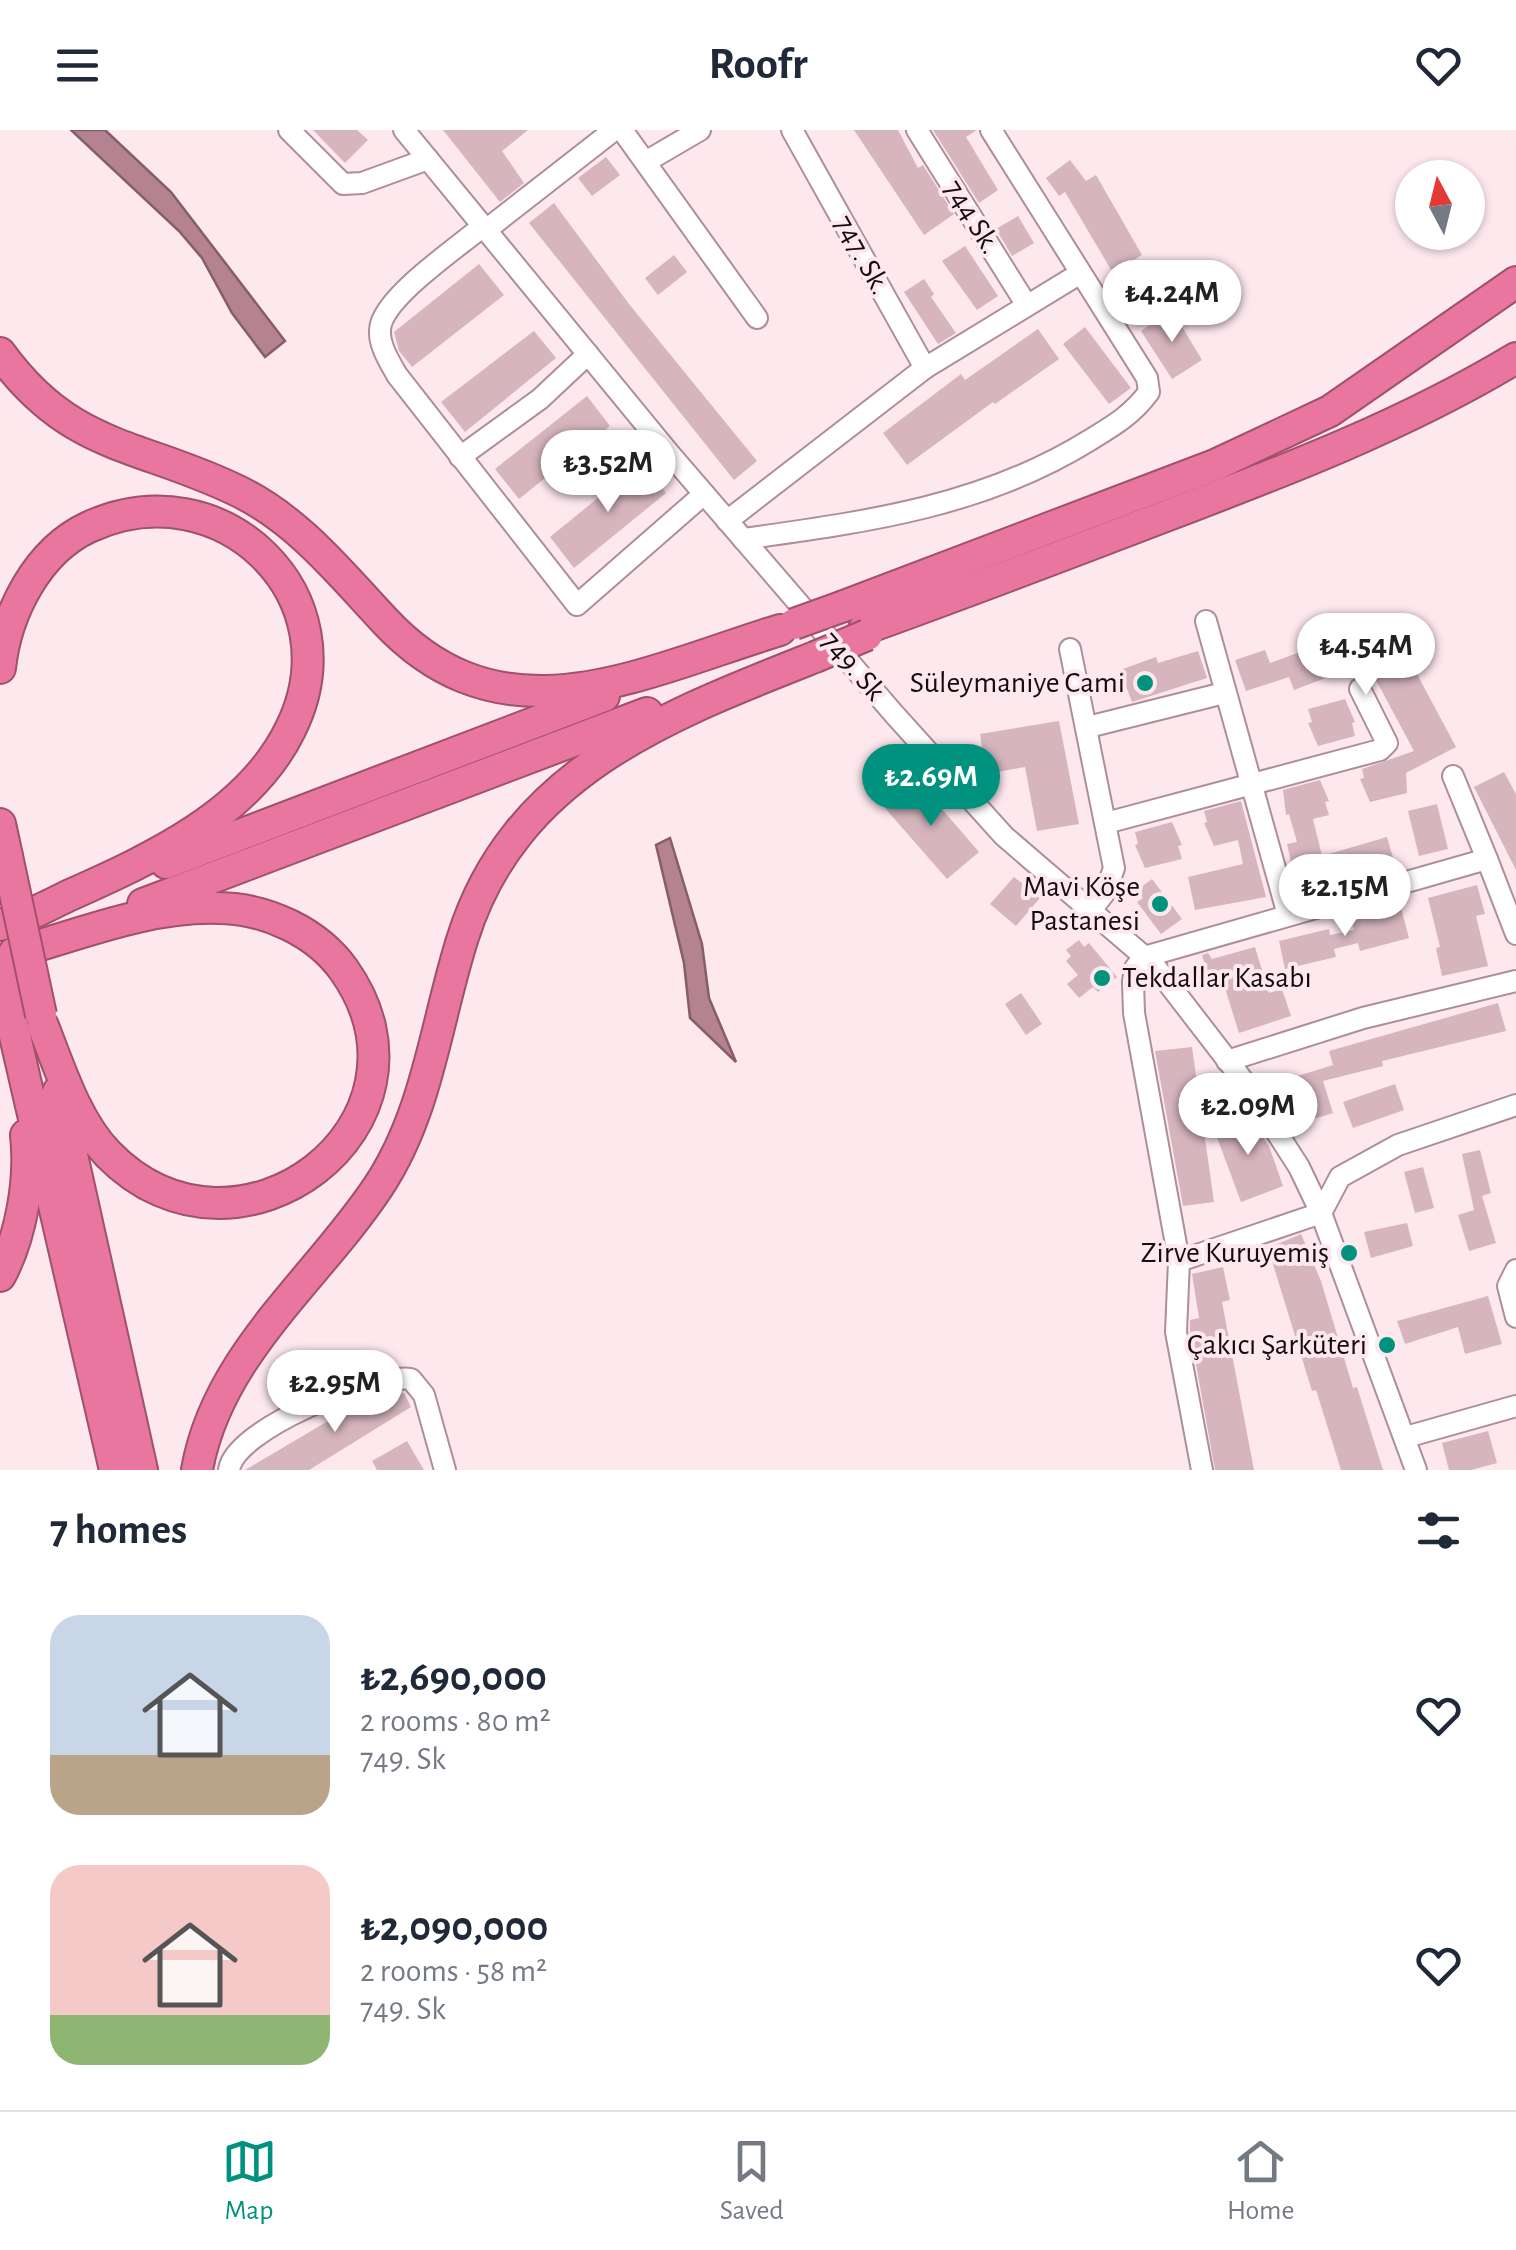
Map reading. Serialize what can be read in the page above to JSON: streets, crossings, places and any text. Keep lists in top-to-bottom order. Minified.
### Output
{"streets":{"street":["744 Sk.","747. Sk.","749. Sk"]},"places":["Süleymaniye Cami","Mavi Köşe Pastanesi","Tekdallar Kasabı","Zirve Kuruyemiş","Çakıcı Şarküteri"],"north":"top","page":{"header":"Roofr","price":["₺4.24M","₺3.52M","₺4.54M","₺2.69M","₺2.15M","₺2.09M","₺2.95M"],"heading":"7 homes","list":[{"name":"₺2,690,000","note":"2 rooms · 80 m² · 749. Sk"},{"name":"₺2,090,000","note":"2 rooms · 58 m² · 749. Sk"}],"tabs":["Map","Saved","Home"]}}
